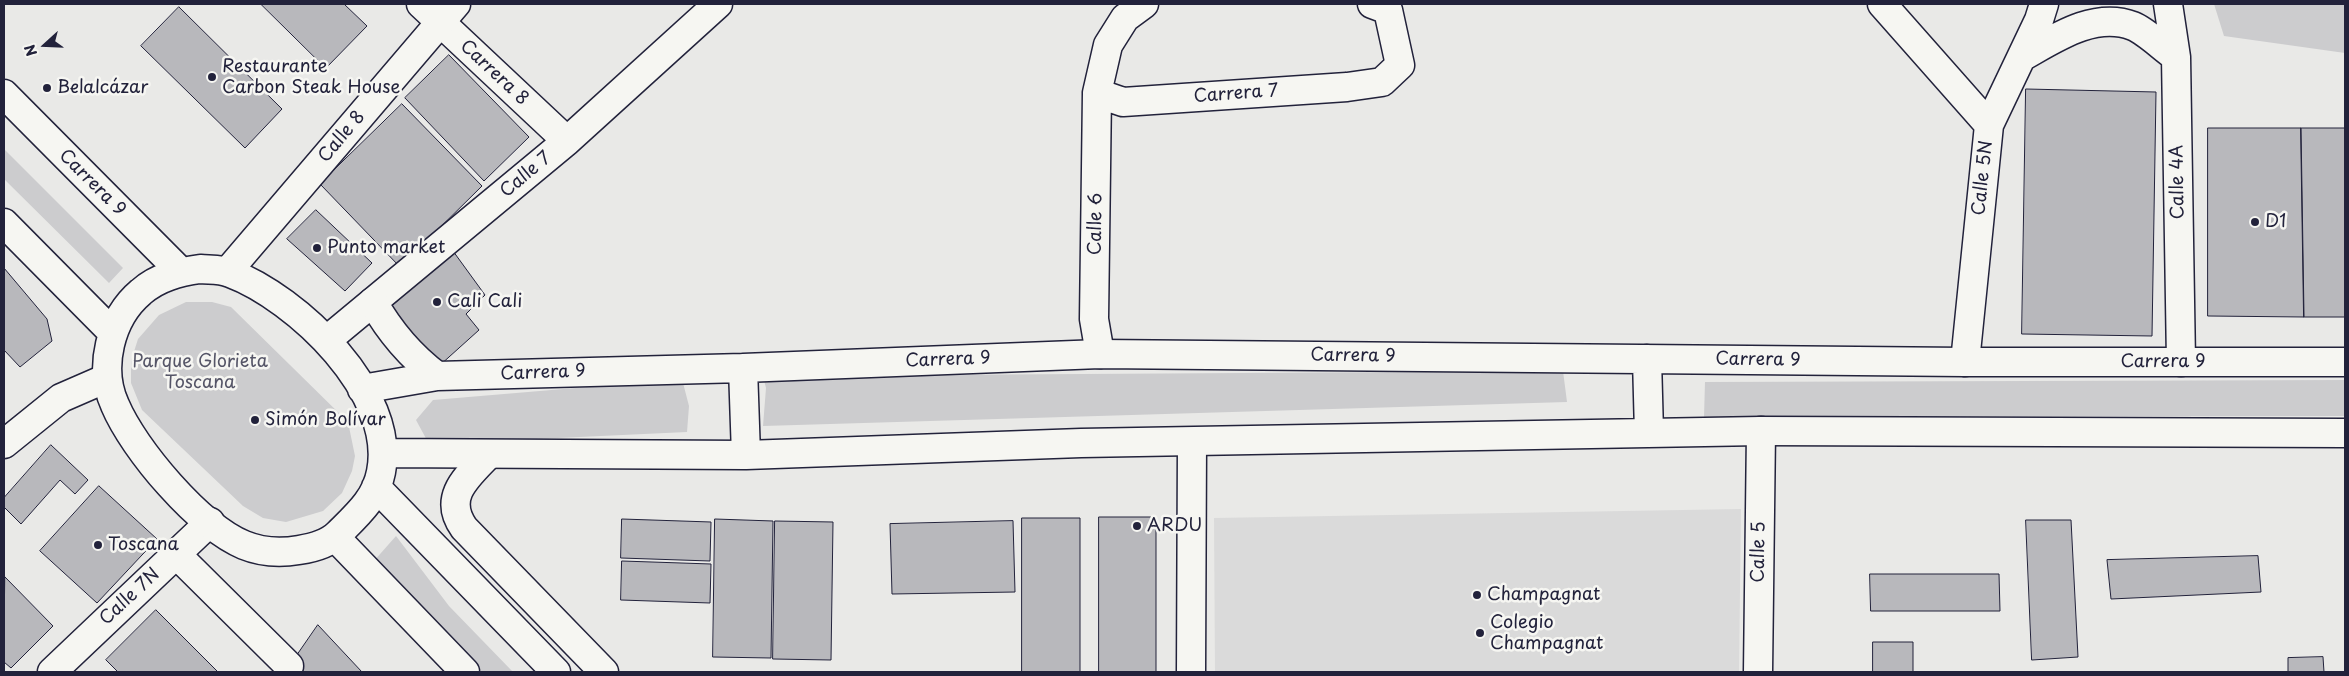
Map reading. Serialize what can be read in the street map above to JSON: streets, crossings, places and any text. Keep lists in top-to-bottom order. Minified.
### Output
{"streets":{"main road":["Carrera 8","Carrera 7","Calle 8","Calle 7","Calle 5N","Calle 4A","Carrera 9","Calle 6","Calle 5","Calle 7N"]},"crossings":[["Carrera 8","Calle 8"],["Carrera 8","Calle 7"],["Carrera 7","Calle 6"],["Calle 5N","Carrera 9"],["Calle 4A","Carrera 9"],["Carrera 9","Calle 6"]],"parks":["Parque Glorieta Toscana"],"places":["Restaurante Carbon Steak House","Belalcázar","D1","Punto market","Cali Cali","Simón Bolívar","ARDU","Toscana","Champagnat","Colegio Champagnat"],"north":"left"}
